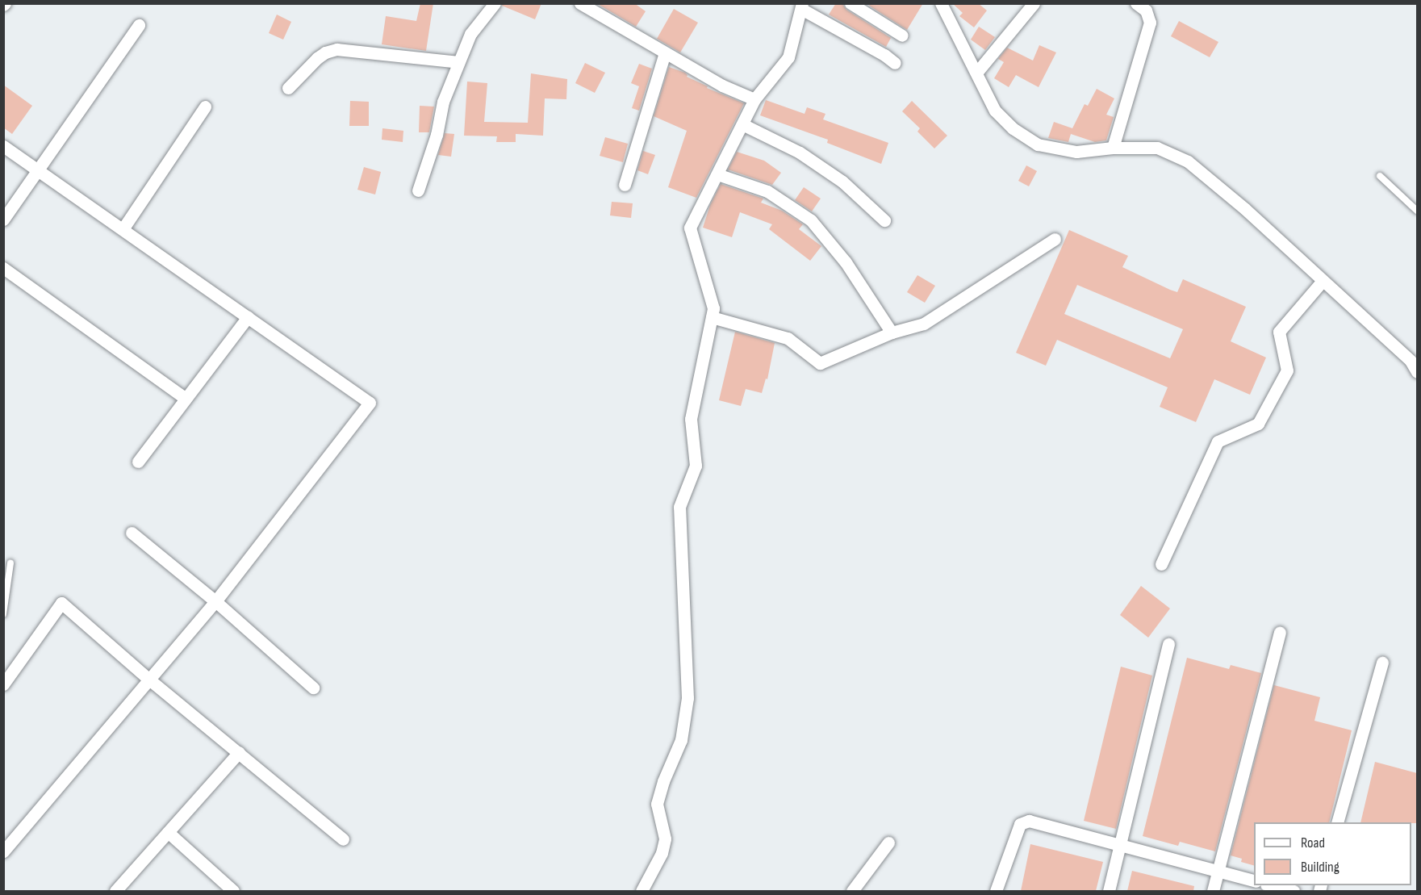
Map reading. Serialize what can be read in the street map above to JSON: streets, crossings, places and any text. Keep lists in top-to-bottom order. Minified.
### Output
{"legend":["Road","Building"]}
